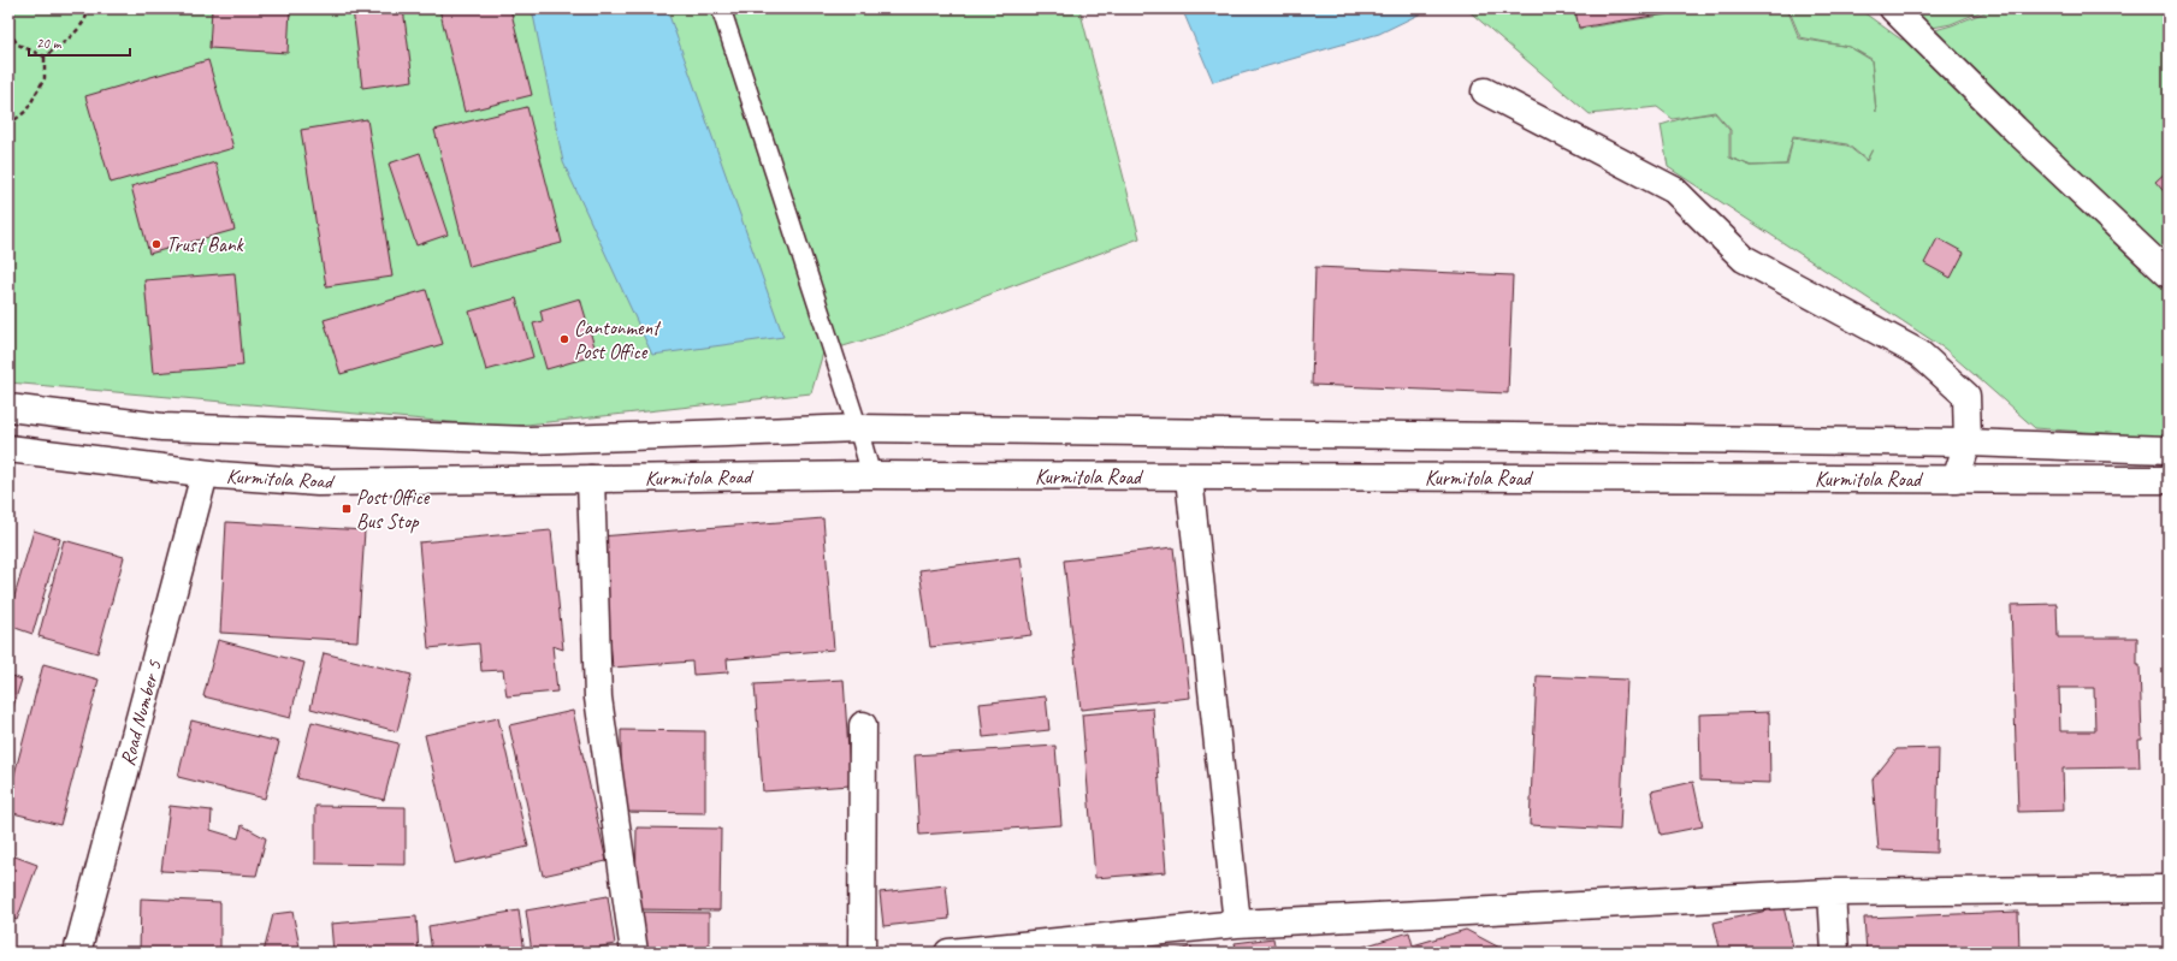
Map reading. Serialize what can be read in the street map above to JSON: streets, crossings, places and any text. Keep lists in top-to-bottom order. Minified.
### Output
{"streets":{"main road":["Kurmitola Road","Road Number 5"]},"crossings":[["Kurmitola Road","Road Number 5"]],"places":{"other":["Trust Bank","Cantonment Post Office"],"transit":["Post Office Bus Stop"]},"scale_bar":"20 m"}
